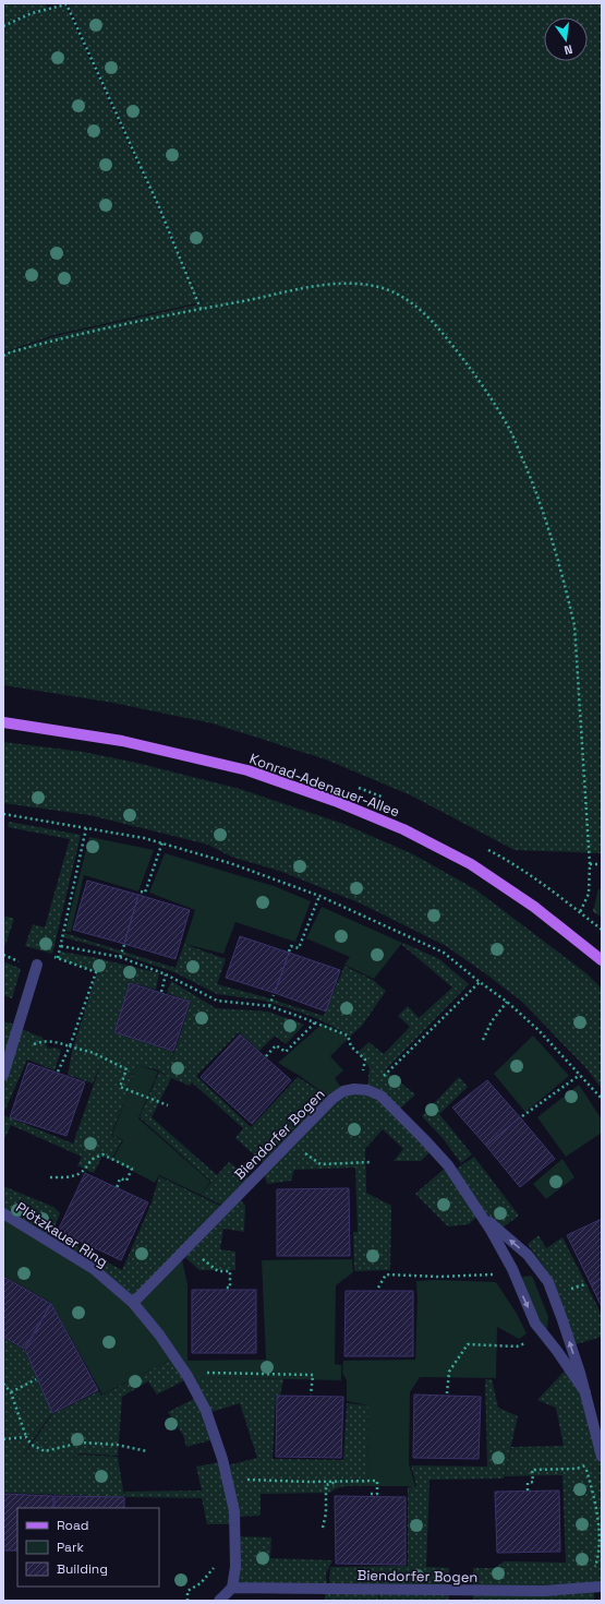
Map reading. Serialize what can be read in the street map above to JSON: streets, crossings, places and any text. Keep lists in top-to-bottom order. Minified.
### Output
{"streets":{"main road":["Konrad-Adenauer-Allee"],"street":["Biendorfer Bogen","Plötzkauer Ring"]},"crossings":[["Biendorfer Bogen","Plötzkauer Ring"]],"legend":["Road","Park","Building"],"north":"bottom"}
